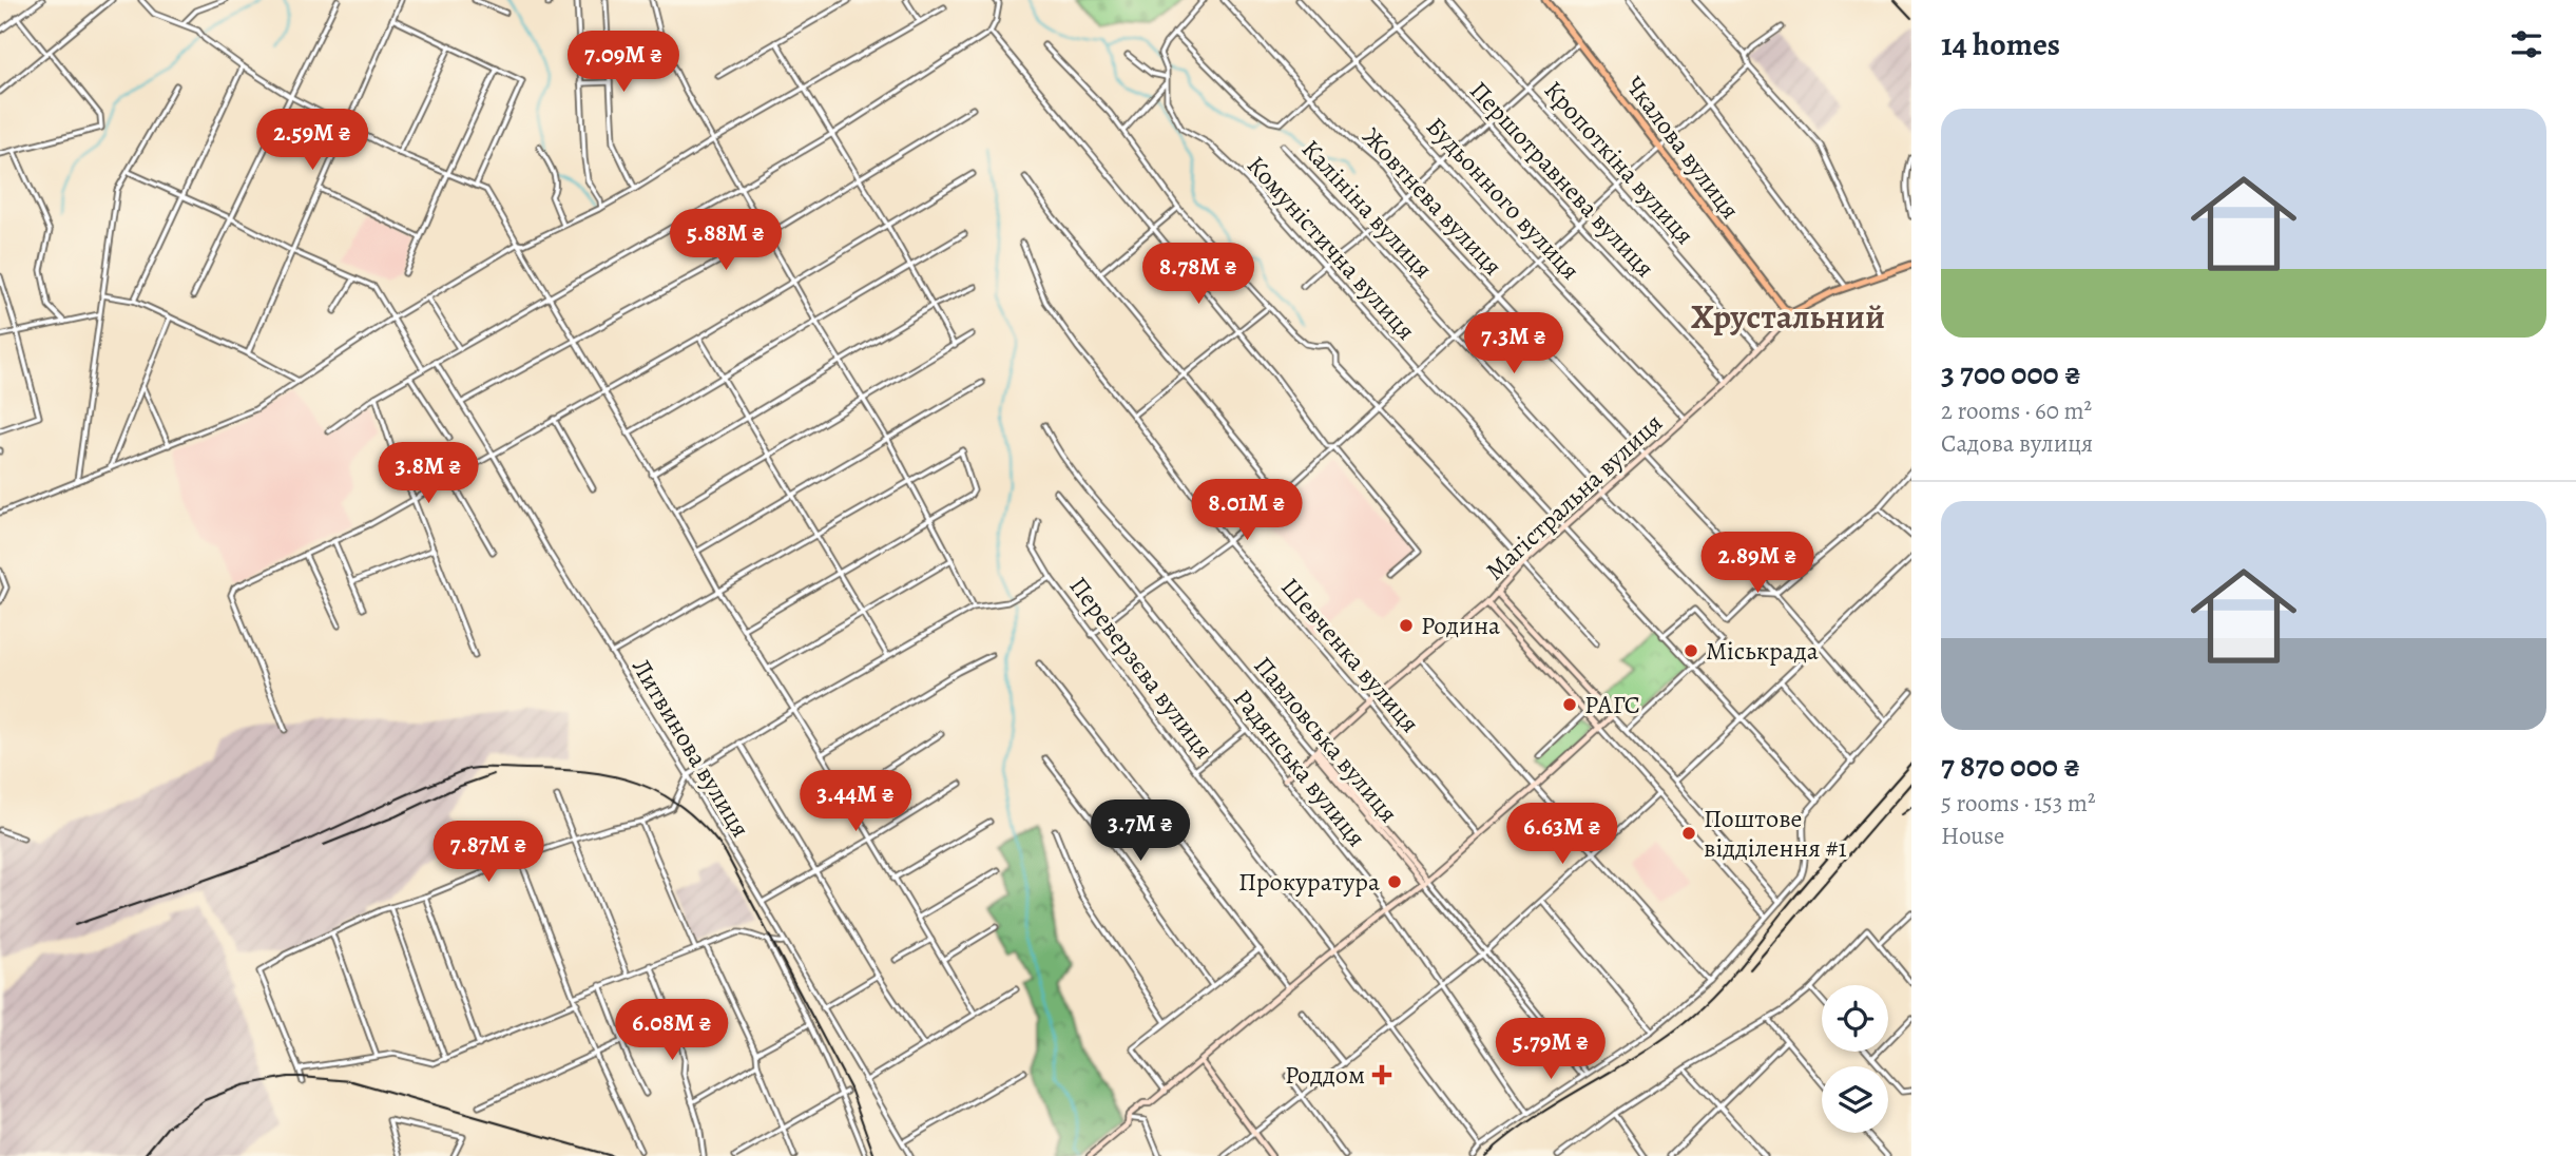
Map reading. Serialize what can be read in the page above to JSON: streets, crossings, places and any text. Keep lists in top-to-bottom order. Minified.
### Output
{"streets":{"main road":["Чкалова вулиця","Магістральна вулиця"],"street":["Кропоткіна вулиця","Першотравнева вулиця","Будьонного вулиця","Жовтнева вулиця","Калініна вулиця","Комуністична вулиця","Шевченка вулиця","Переверзєва вулиця","Павловська вулиця","Литвинова вулиця","Радянська вулиця"]},"crossings":[["Чкалова вулиця","Магістральна вулиця"],["Кропоткіна вулиця","Магістральна вулиця"],["Першотравнева вулиця","Магістральна вулиця"],["Будьонного вулиця","Магістральна вулиця"],["Жовтнева вулиця","Калініна вулиця"],["Жовтнева вулиця","Магістральна вулиця"],["Калініна вулиця","Магістральна вулиця"],["Комуністична вулиця","Магістральна вулиця"],["Магістральна вулиця","Шевченка вулиця"],["Магістральна вулиця","Павловська вулиця"],["Магістральна вулиця","Радянська вулиця"]],"districts":["Хрустальний"],"places":{"other":["Родина","Міськрада","РАГС","Поштове відділення #1","Прокуратура"],"health":["Роддом"]},"page":{"heading":"14 homes","price":["7.09M ₴","2.59M ₴","5.88M ₴","8.78M ₴","7.3M ₴","3.8M ₴","8.01M ₴","2.89M ₴","3.44M ₴","3.7M ₴","6.63M ₴","7.87M ₴","6.08M ₴","5.79M ₴"],"list":[{"name":"3 700 000 ₴","note":"2 rooms · 60 m² · Садова вулиця"},{"name":"7 870 000 ₴","note":"5 rooms · 153 m² · House"}]}}
